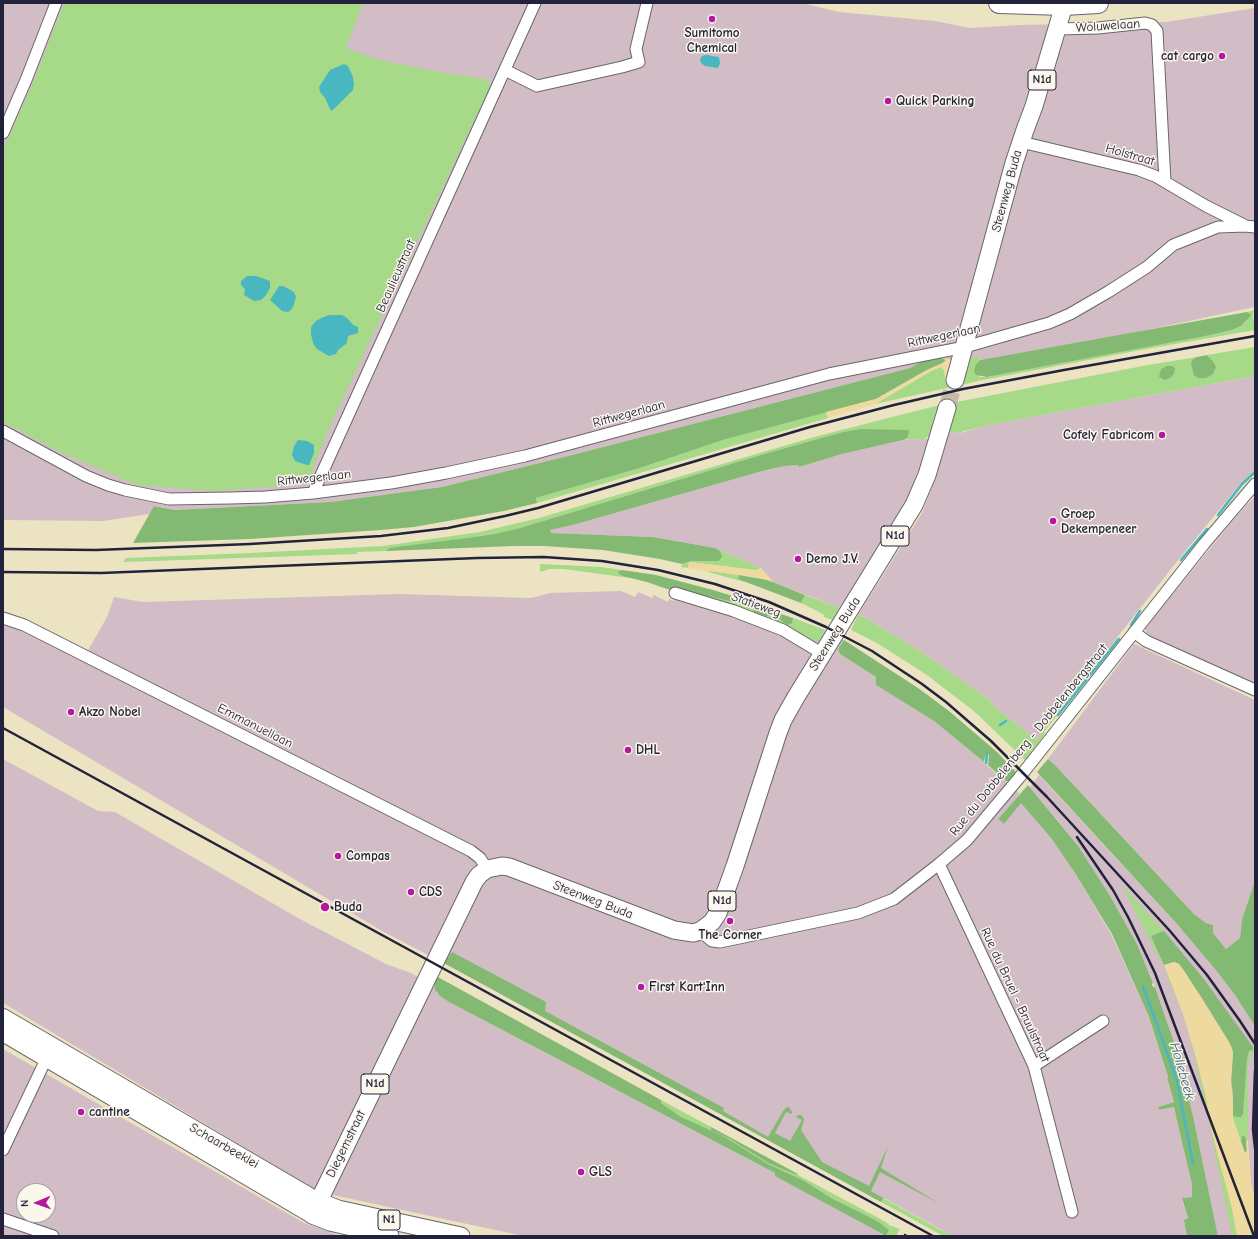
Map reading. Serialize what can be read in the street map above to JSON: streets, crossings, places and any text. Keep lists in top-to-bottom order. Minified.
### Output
{"streets":{"highway":["Woluwelaan"],"main road":["N1d","Steenweg Buda","Diegemstraat","Schaarbeeklei","N1"],"street":["Holstraat","Beaulieustraat","Rittwegerlaan","Statieweg","Emmanuellaan","Rue du Dobbelenberg - Dobbelenbergstraat","Rue du Bruel - Bruulstraat"]},"crossings":[["Woluwelaan","Holstraat"],["Woluwelaan","Steenweg Buda"],["Holstraat","Steenweg Buda"],["Holstraat","Rittwegerlaan"],["Steenweg Buda","Rittwegerlaan"],["Steenweg Buda","Statieweg"],["Steenweg Buda","Emmanuellaan"],["Steenweg Buda","Rue du Dobbelenberg - Dobbelenbergstraat"],["Steenweg Buda","Diegemstraat"],["Beaulieustraat","Rittwegerlaan"],["Emmanuellaan","Diegemstraat"],["Rue du Dobbelenberg - Dobbelenbergstraat","Rue du Bruel - Bruulstraat"],["Diegemstraat","Schaarbeeklei"]],"water":["Hollebeek"],"places":["Sumitomo Chemical","cat cargo","Quick Parking","Cofely Fabricom","Groep Dekempeneer","Demo J.V.","Akzo Nobel","DHL","Compas","CDS","Buda","The Corner","First Kart'Inn","cantine","GLS"],"north":"left"}
